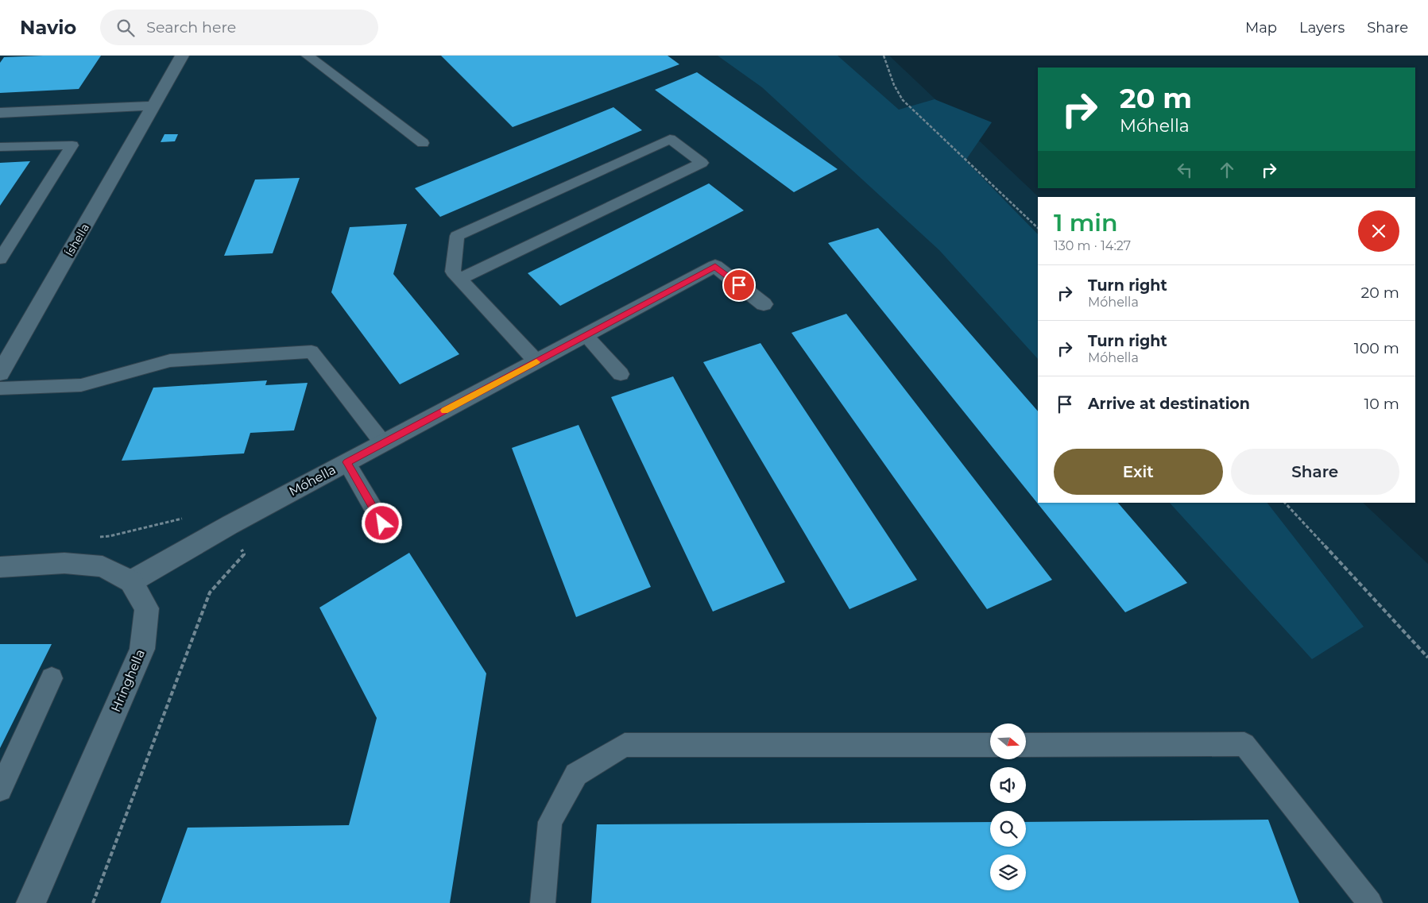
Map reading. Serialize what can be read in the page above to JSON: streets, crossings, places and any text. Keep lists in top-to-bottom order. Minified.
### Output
{"streets":{"street":["Íshella","Móhella","Hringhella"]},"crossings":[["Móhella","Hringhella"]],"north":"right","page":{"header":"Navio","search":"Search here","nav":["Map","Layers","Share"],"turn":["20 m","Móhella"],"heading":["1 min","130 m · 14:27"],"list":[{"name":"Turn right","note":"Móhella","value":"20 m"},{"name":"Turn right","note":"Móhella","value":"100 m"},{"name":"Arrive at destination","value":"10 m"}],"buttons":["Exit","Share"]}}
